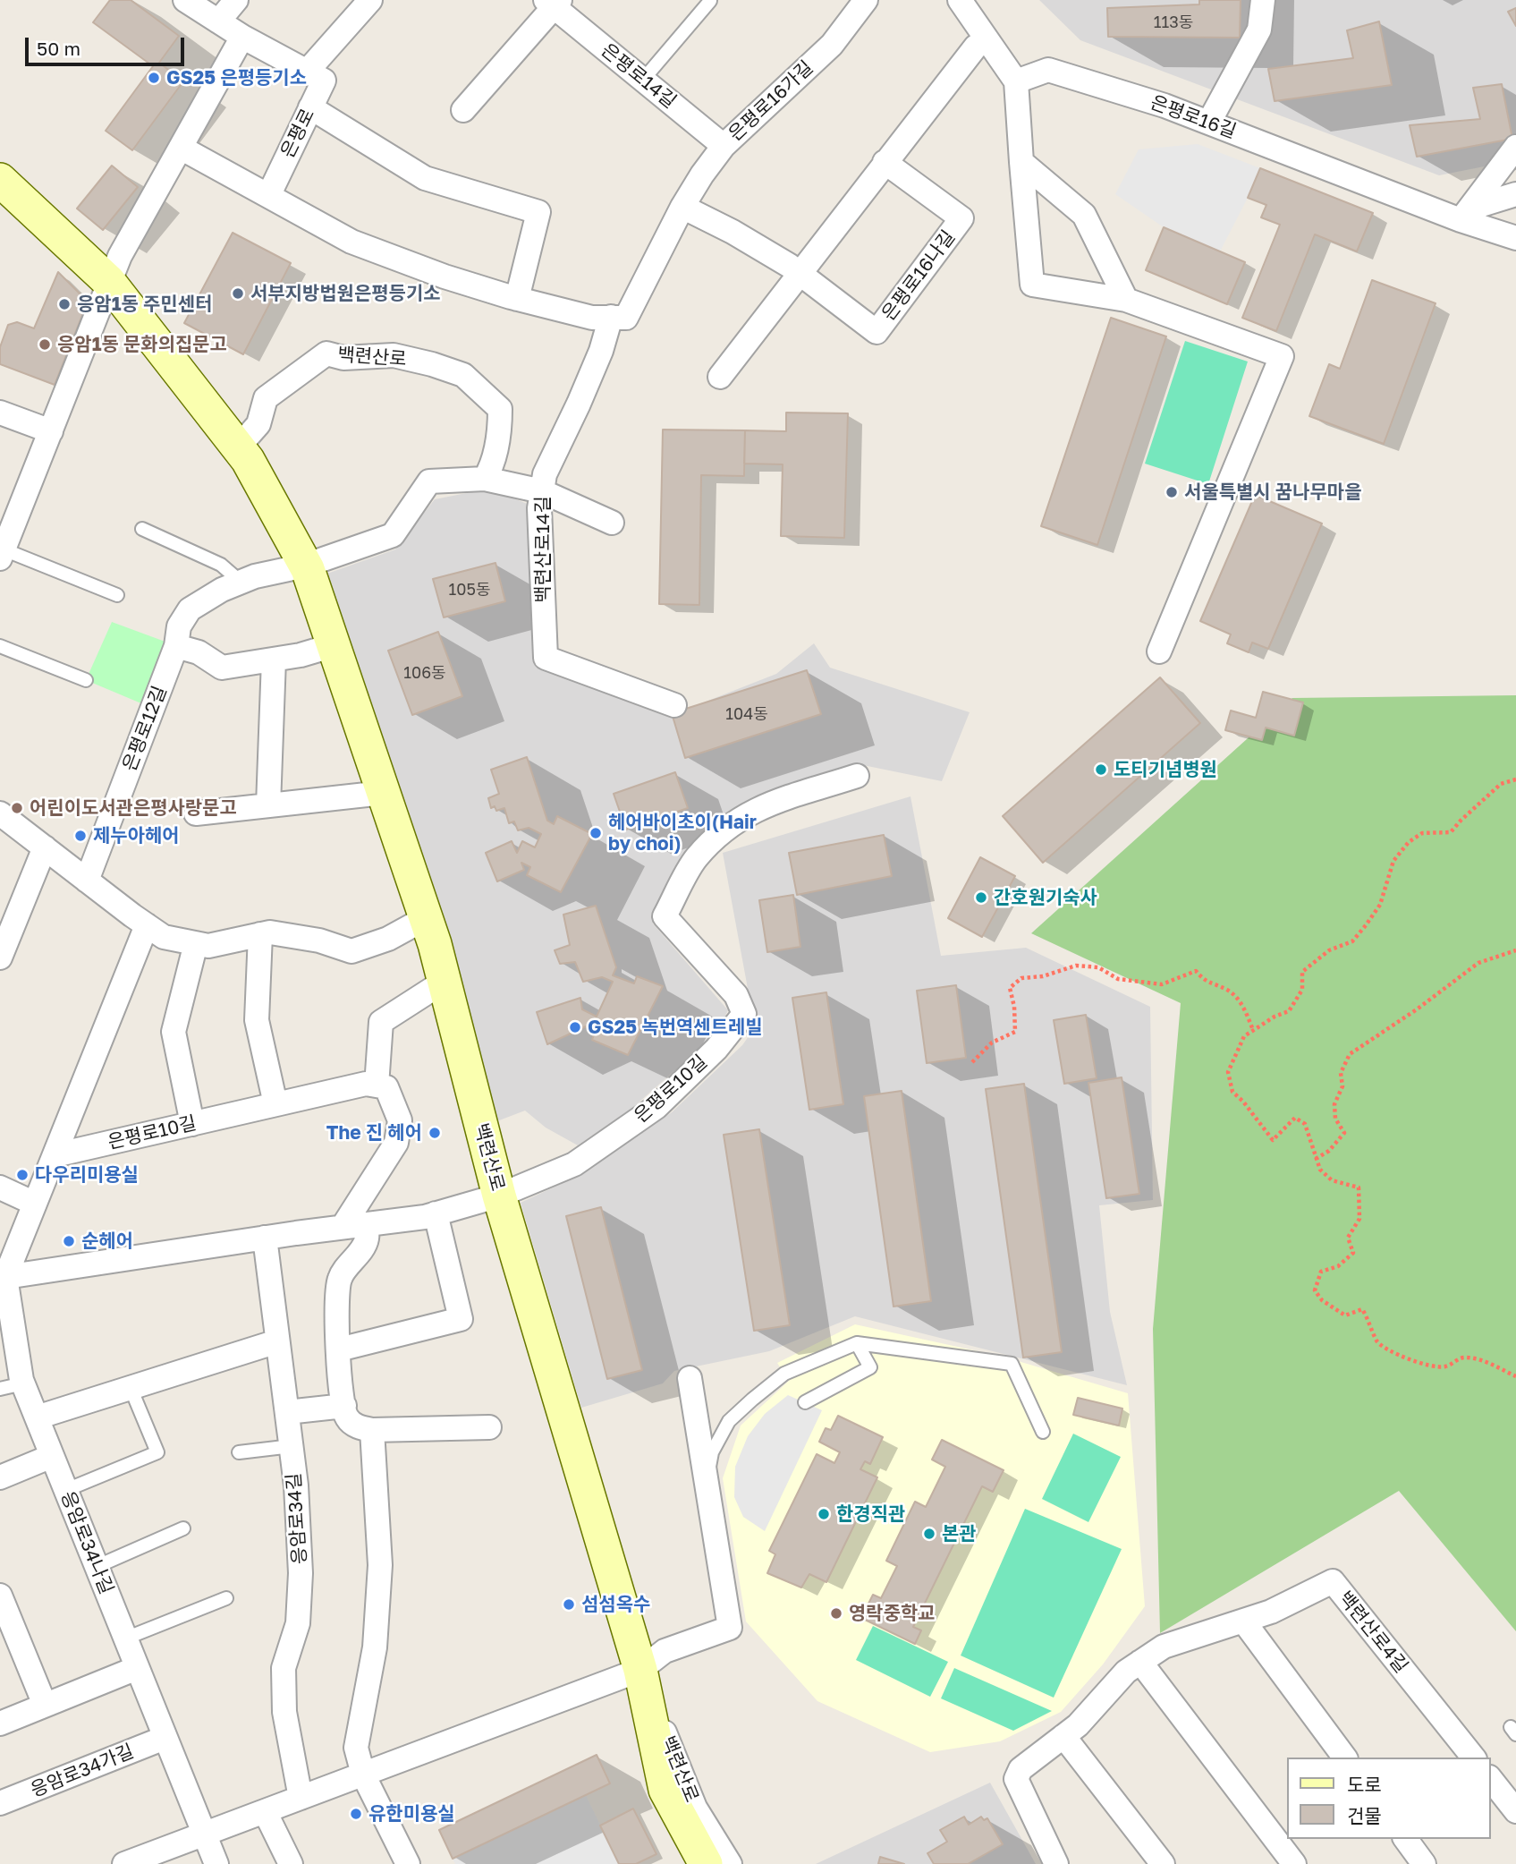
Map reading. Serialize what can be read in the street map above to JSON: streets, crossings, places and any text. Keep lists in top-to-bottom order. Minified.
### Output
{"streets":{"main road":["백련산로"],"street":["은평로14길","은평로16가길","은평로16길","은평로","은평로16나길","백련산로14길","은평로12길","은평로10길","응암로34길","응암로34나길","백련산로4길","응암로34가길"]},"crossings":[["은평로14길","은평로16가길"],["은평로16가길","은평로16나길"],["백련산로","은평로10길"],["은평로10길","응암로34길"],["은평로10길","응암로34나길"],["응암로34나길","응암로34가길"]],"places":["GS25 은평등기소","서부지방법원은평등기소","응암1동 주민센터","응암1동 문화의집문고","서울특별시 꿈나무마을","도티기념병원","어린이도서관은평사랑문고","헤어바이초이(Hair by choi)","제누아헤어","간호원기숙사","GS25 녹번역센트레빌","The 진 헤어","다우리미용실","순헤어","한경직관","본관","섬섬옥수","영락중학교","유한미용실"],"house_numbers":["113동","105동","106동","104동"],"legend":["도로","건물"],"scale_bar":"50 m"}
